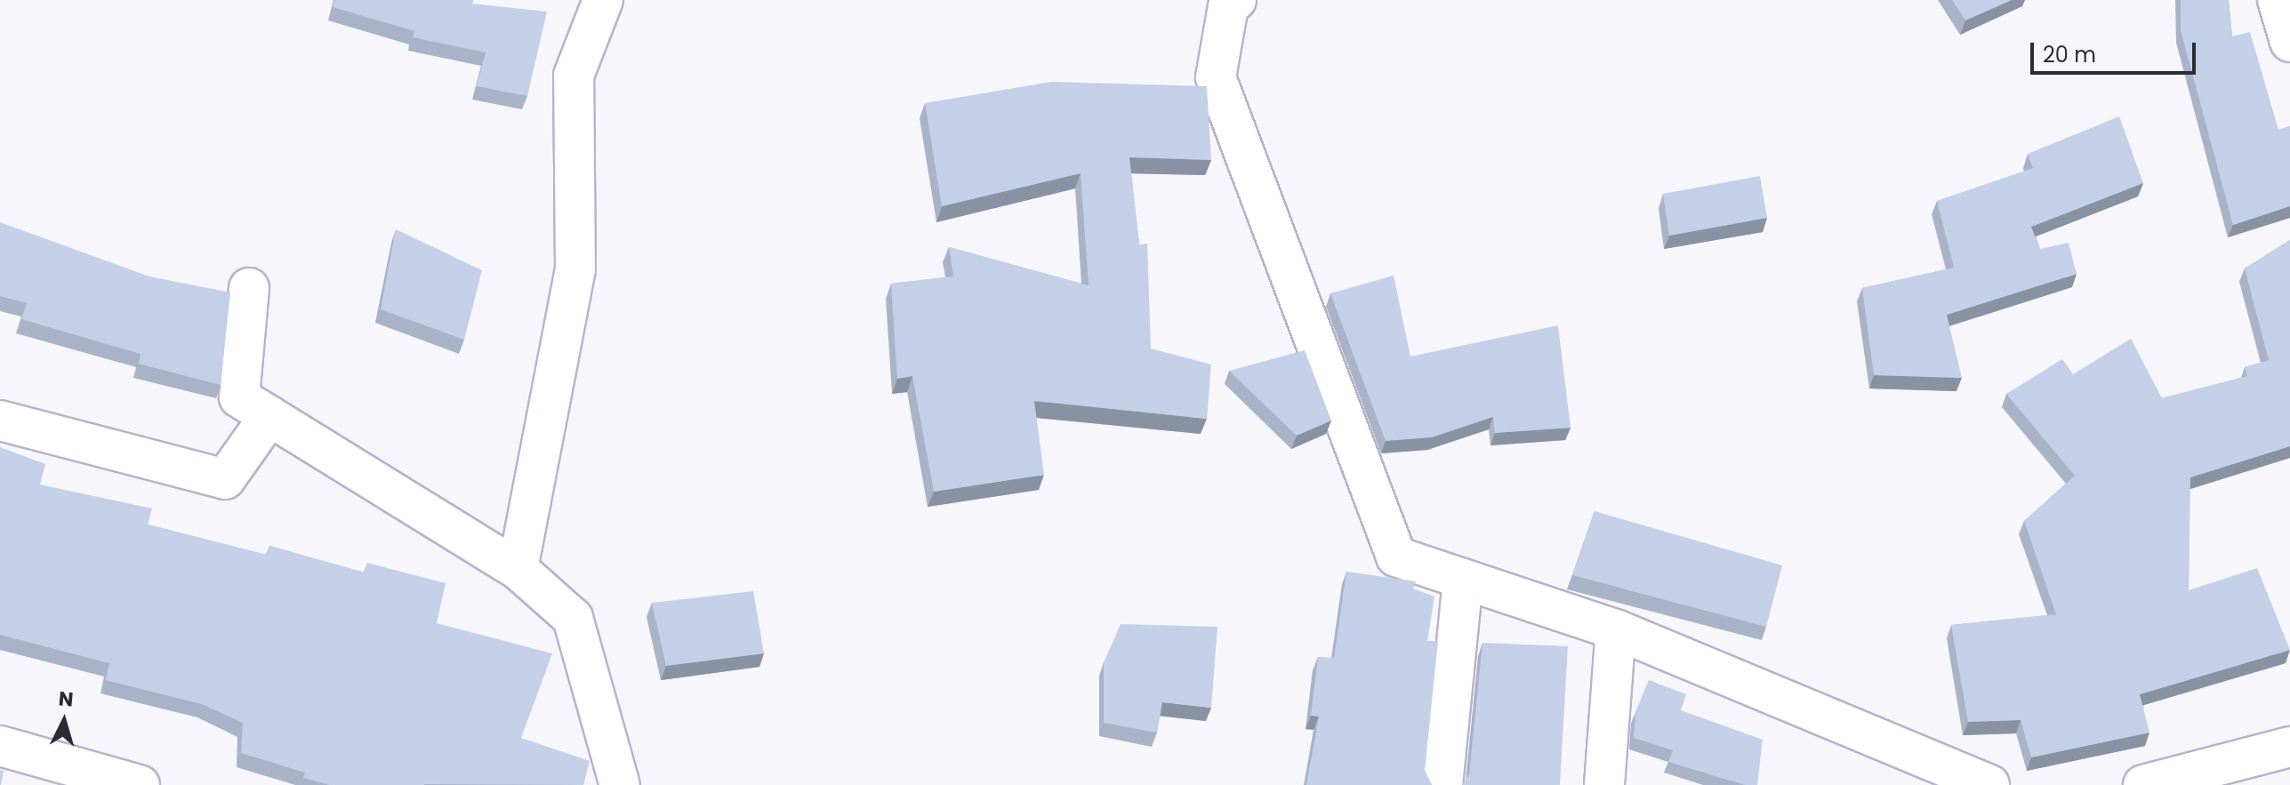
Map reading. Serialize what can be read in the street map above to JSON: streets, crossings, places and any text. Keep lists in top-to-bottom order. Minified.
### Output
{"scale_bar":"20 m","north":"top"}
